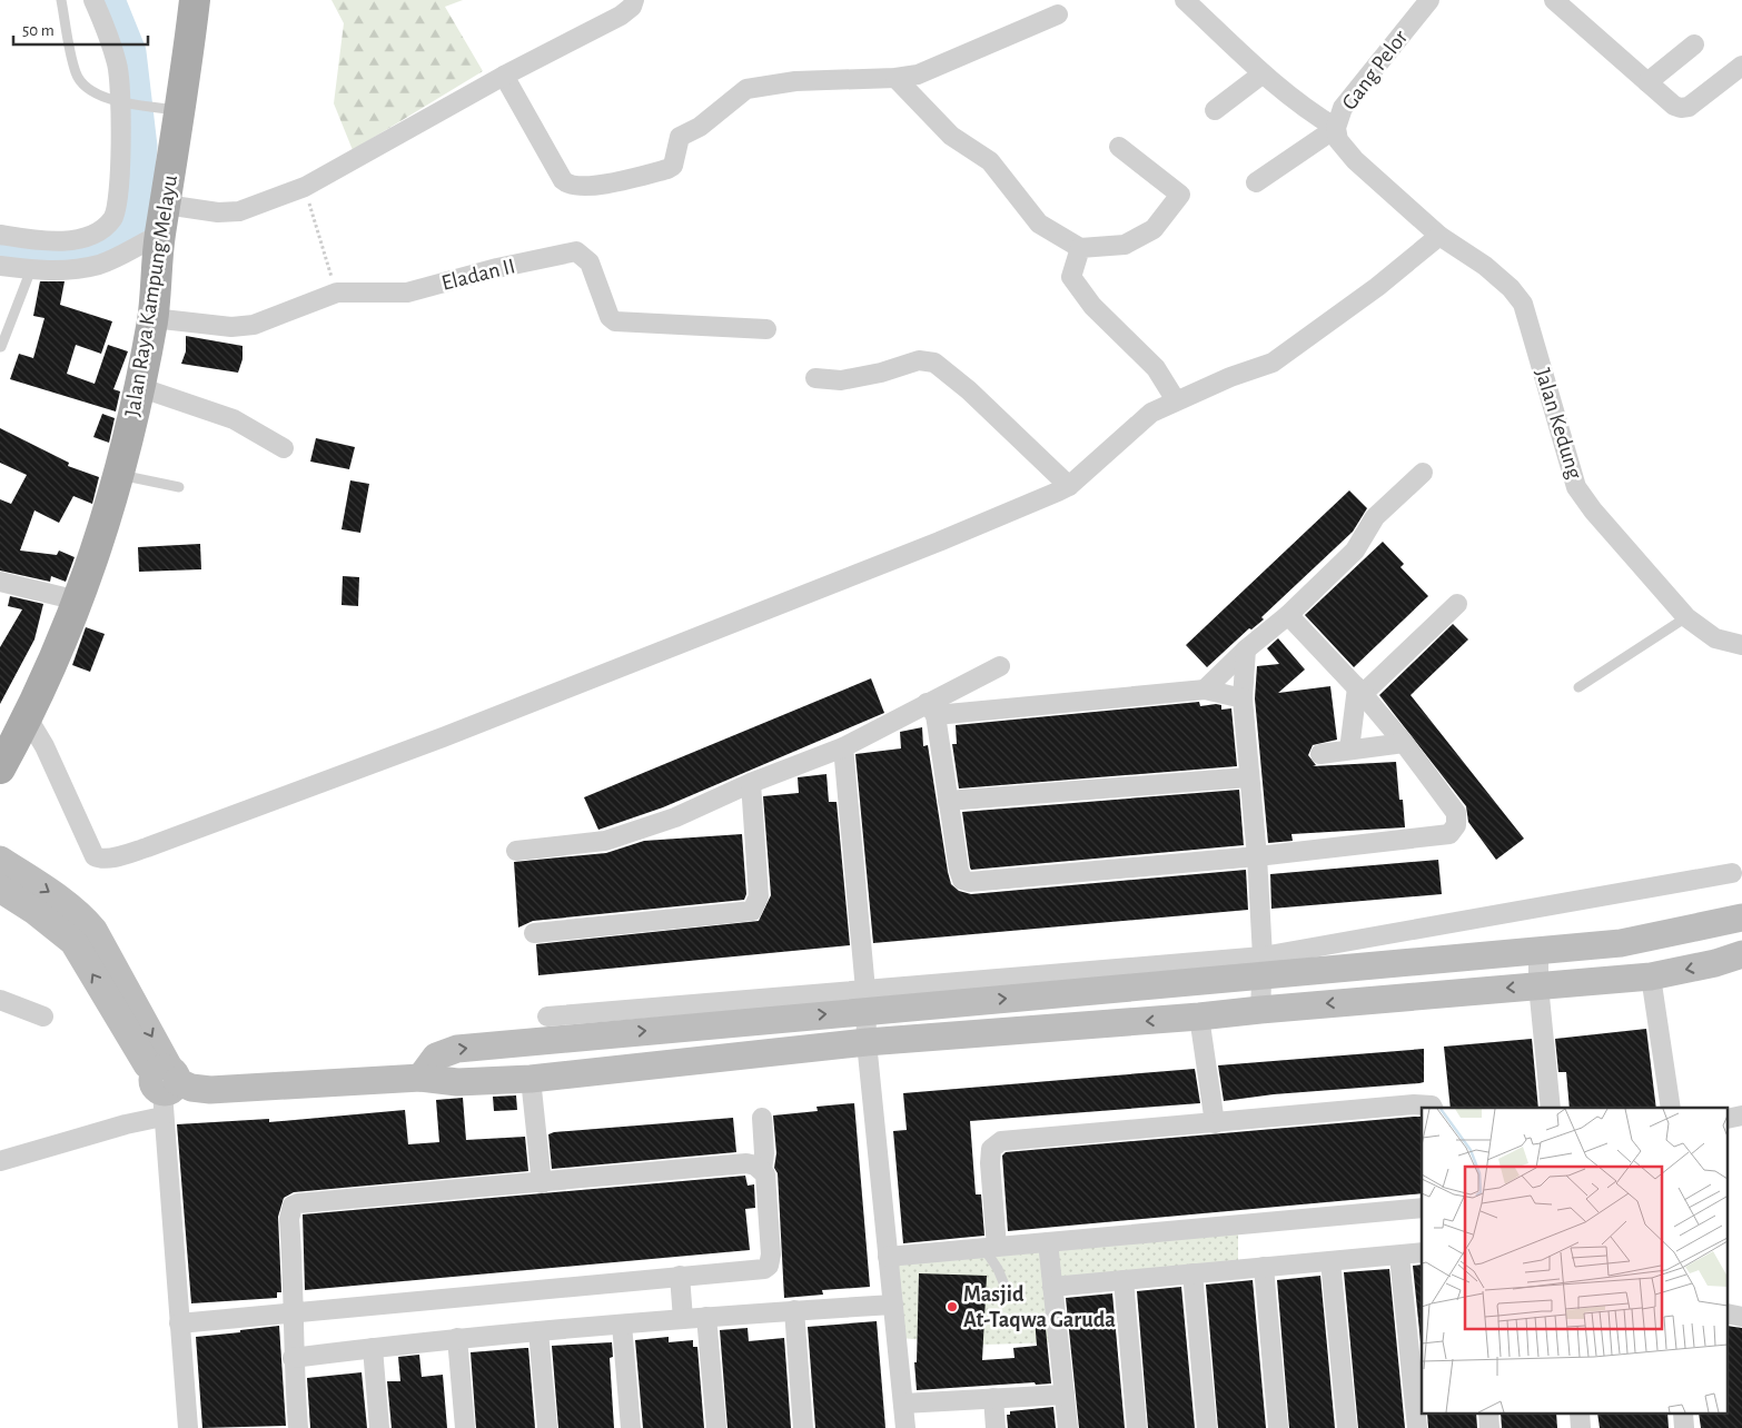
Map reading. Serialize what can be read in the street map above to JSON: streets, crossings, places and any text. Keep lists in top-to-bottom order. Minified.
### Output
{"streets":{"main road":["Jalan Raya Kampung Melayu"],"street":["Gang Pelor","Eladan II","Jalan Kedung"]},"crossings":[["Gang Pelor","Jalan Kedung"],["Eladan II","Jalan Raya Kampung Melayu"]],"places":["Masjid At-Taqwa Garuda"],"scale_bar":"50 m"}
